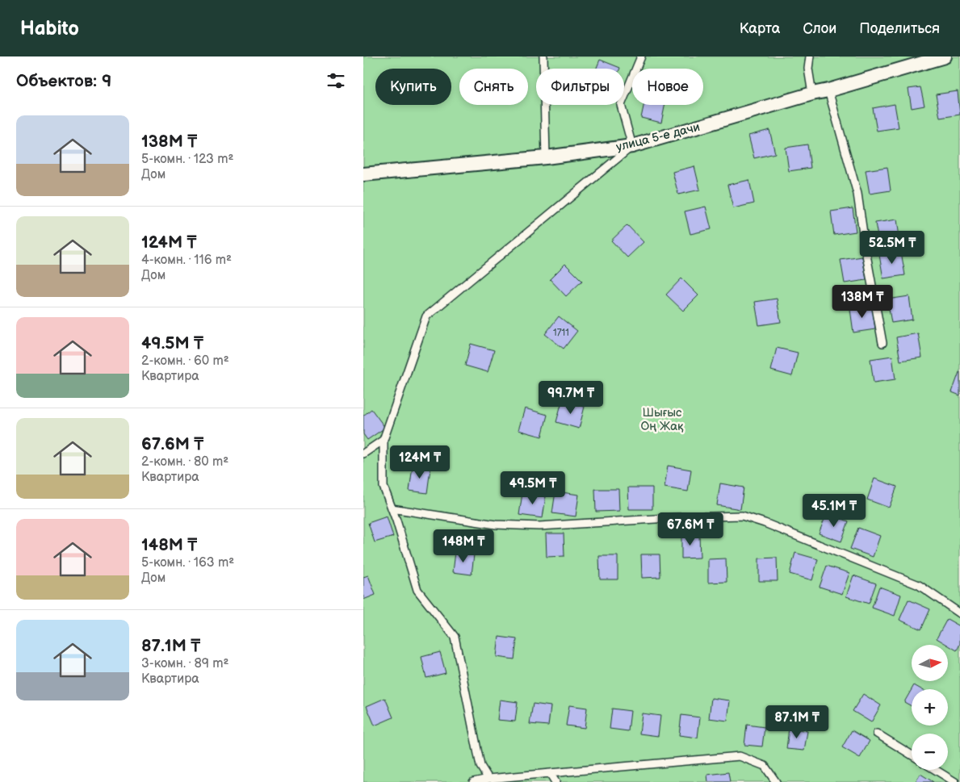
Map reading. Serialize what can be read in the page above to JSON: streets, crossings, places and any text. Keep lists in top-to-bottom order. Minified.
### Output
{"streets":{"street":["улица 5-е дачи"]},"parks":["Шығыс Оң Жақ"],"house_numbers":["1711"],"north":"right","page":{"header":"Habito","nav":["Карта","Слои","Поделиться"],"heading":"Объектов: 9","chip":["Купить","Снять","Фильтры","Новое"],"list":[{"name":"138M ₸","note":"5-комн. · 123 m² · Дом"},{"name":"124M ₸","note":"4-комн. · 116 m² · Дом"},{"name":"49.5M ₸","note":"2-комн. · 60 m² · Квартира"},{"name":"67.6M ₸","note":"2-комн. · 80 m² · Квартира"},{"name":"148M ₸","note":"5-комн. · 163 m² · Дом"},{"name":"87.1M ₸","note":"3-комн. · 89 m² · Квартира"}],"price":["52.5M ₸","138M ₸","99.7M ₸","124M ₸","49.5M ₸","45.1M ₸","67.6M ₸","148M ₸","87.1M ₸"],"map_buttons":["+","−"]}}
